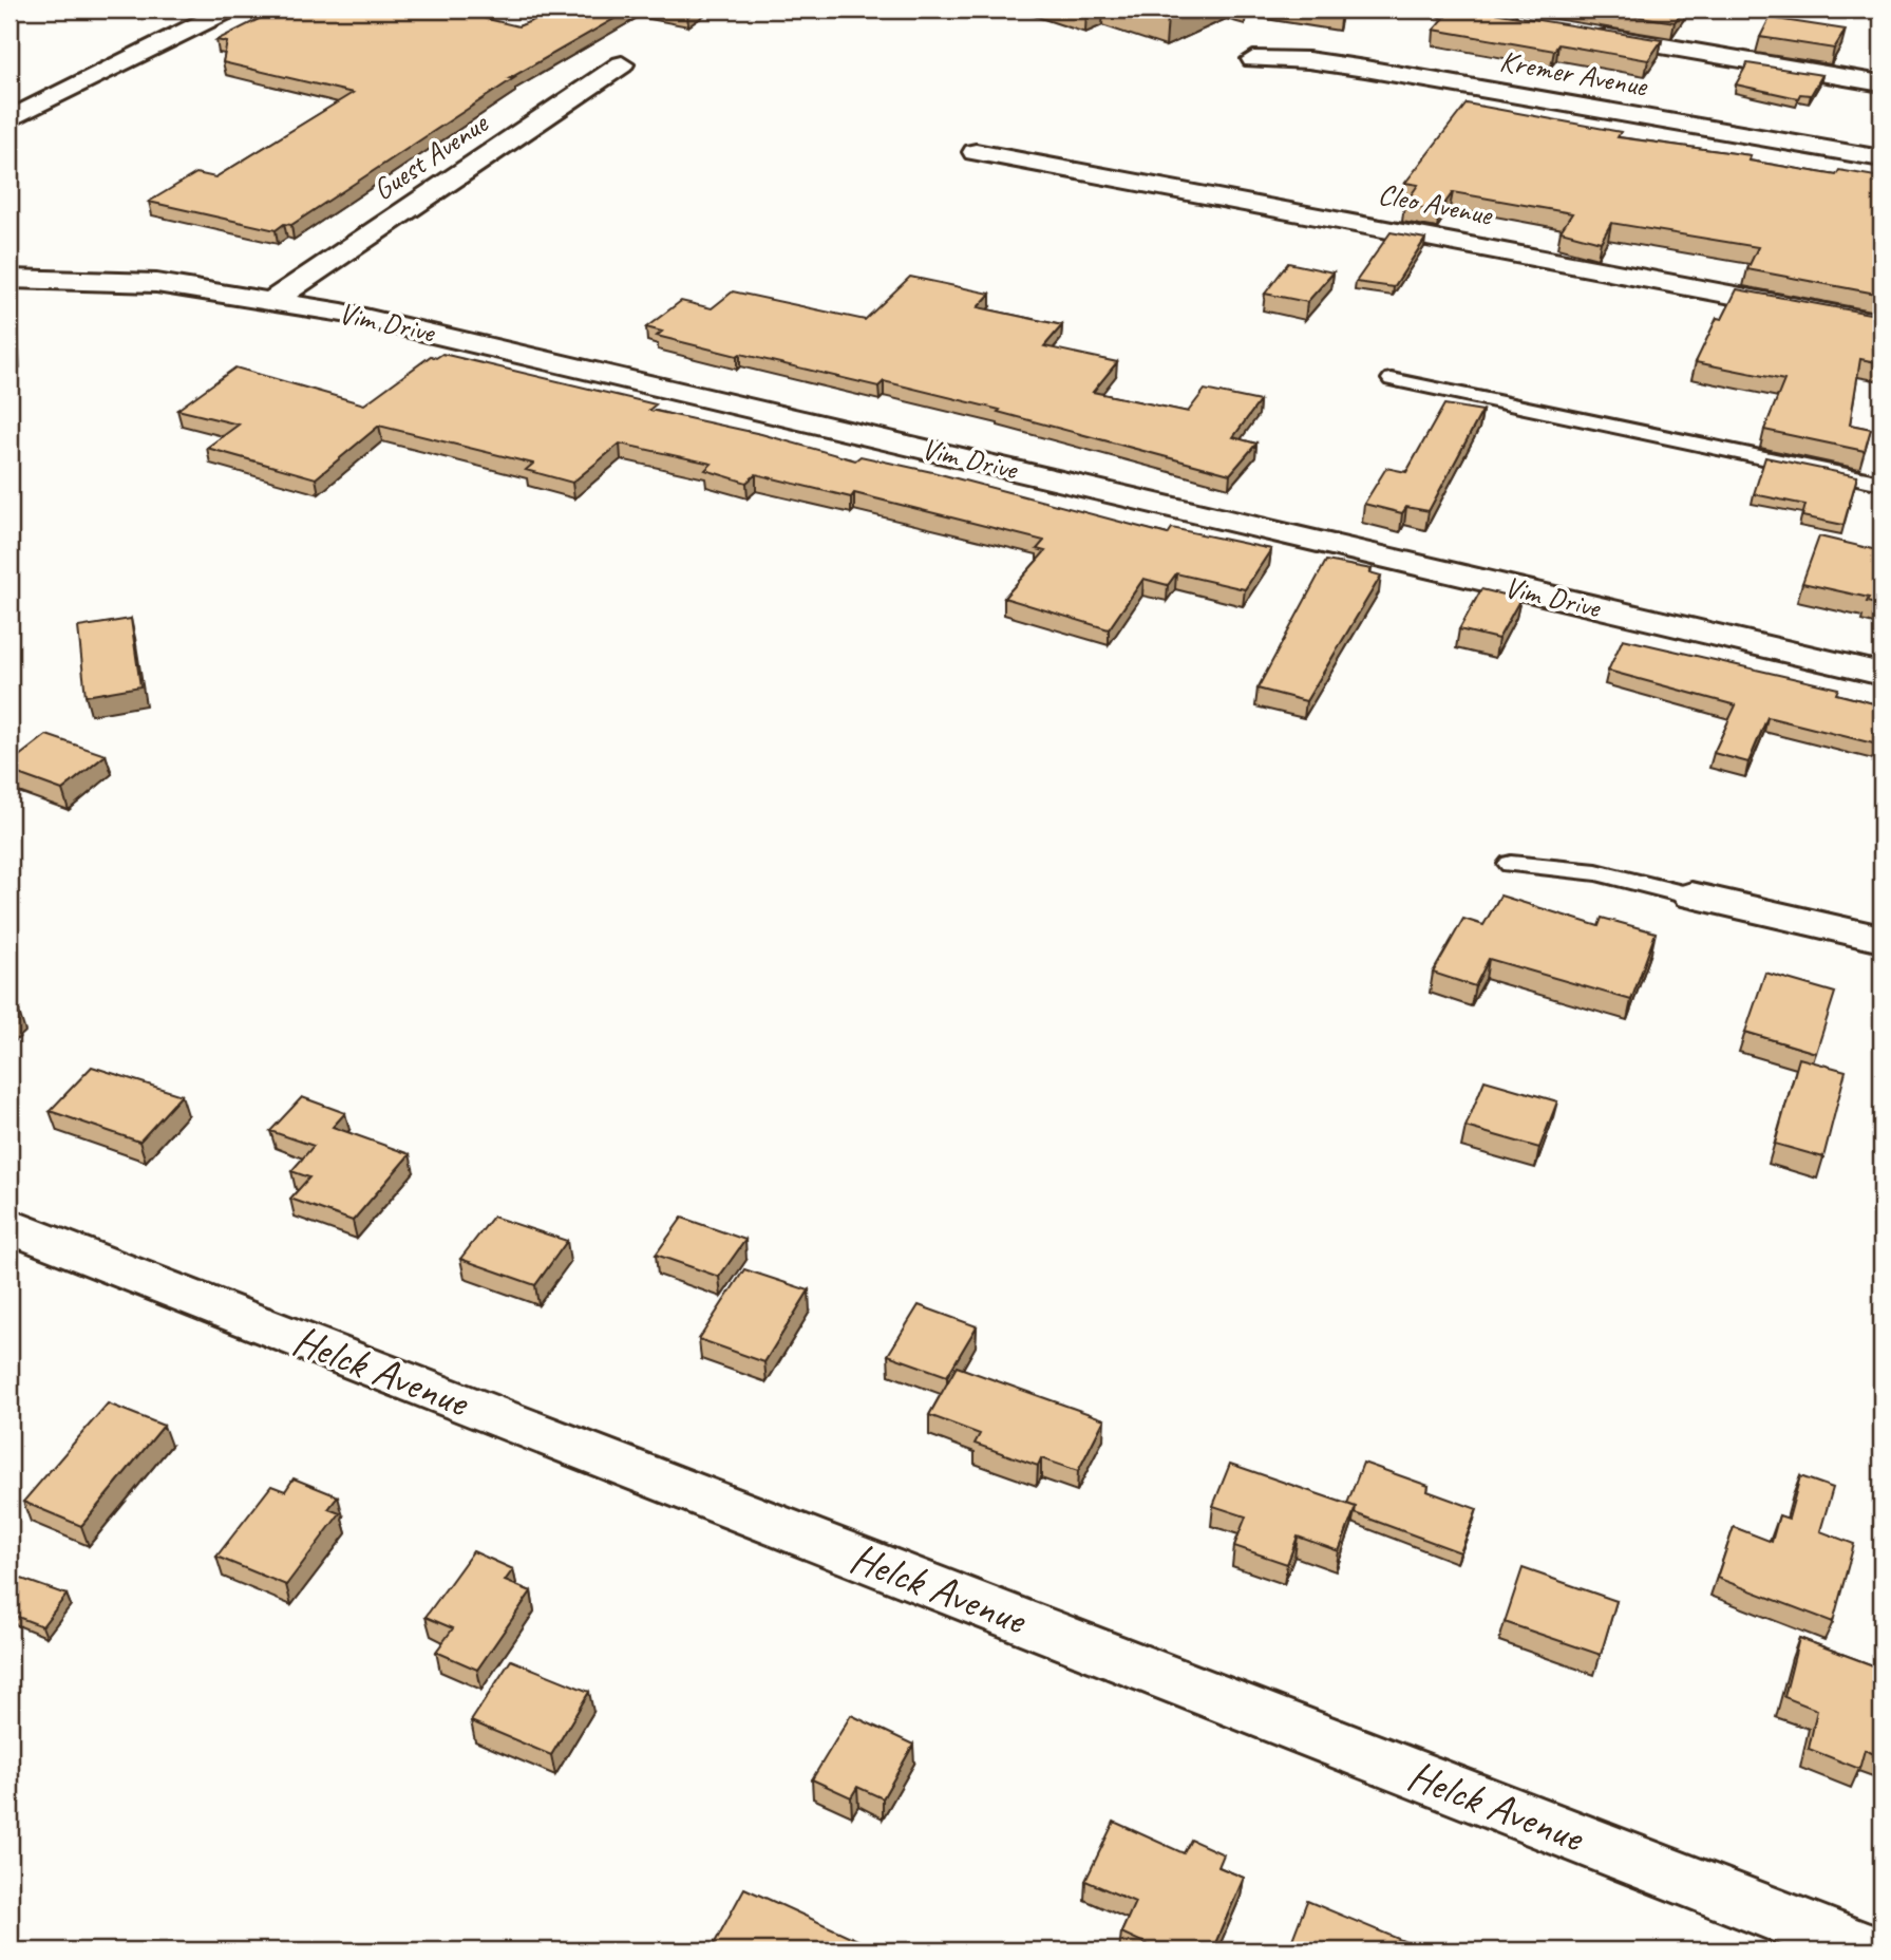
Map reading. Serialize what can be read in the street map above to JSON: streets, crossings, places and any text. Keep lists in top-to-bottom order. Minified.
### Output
{"streets":{"street":["Kremer Avenue","Guest Avenue","Cleo Avenue","Vim Drive","Helck Avenue"]},"crossings":[["Guest Avenue","Vim Drive"]]}
